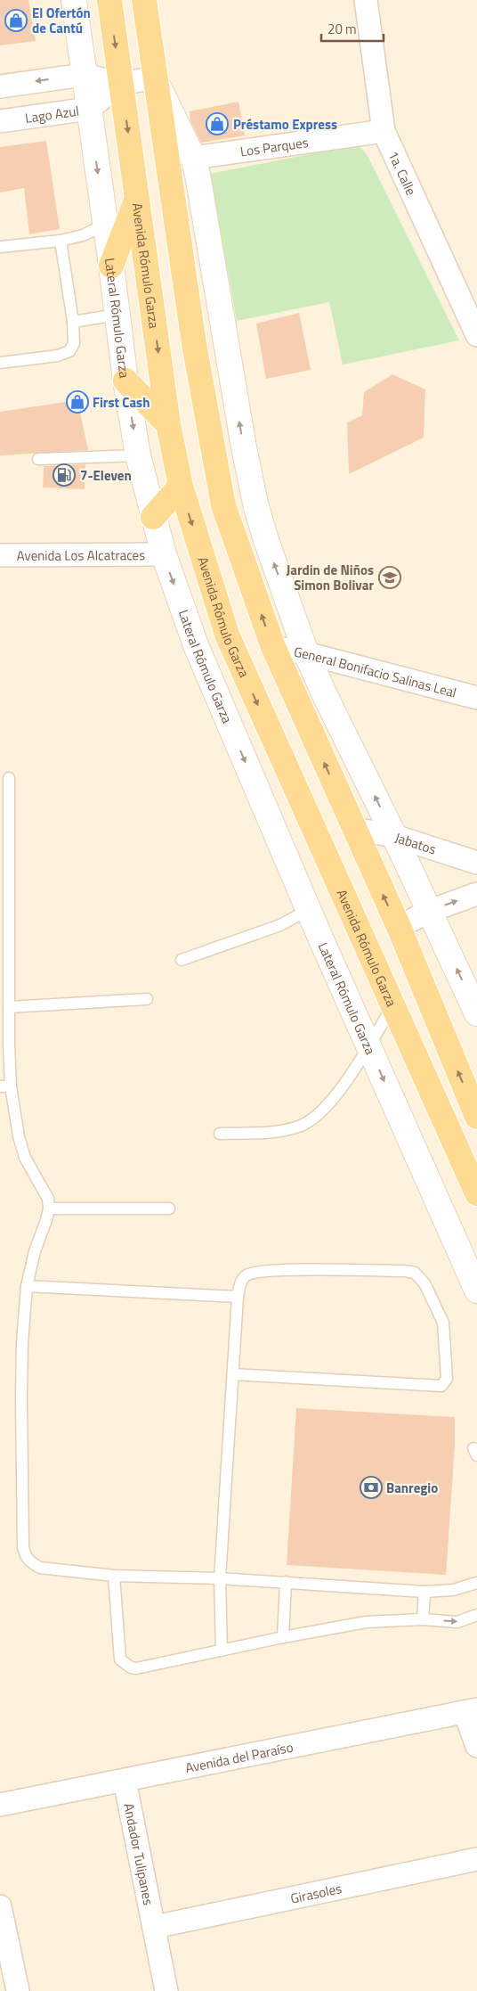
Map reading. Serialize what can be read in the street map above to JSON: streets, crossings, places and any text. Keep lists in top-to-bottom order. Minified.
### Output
{"streets":{"main road":["Avenida Rómulo Garza"],"street":["Lago Azul","Los Parques","1a. Calle","Lateral Rómulo Garza","Avenida Los Alcatraces","General Bonifacio Salinas Leal","Jabatos","Avenida del Paraíso","Andador Tulipanes","Girasoles"]},"crossings":[["Lago Azul","Avenida Rómulo Garza"],["Lago Azul","Lateral Rómulo Garza"],["Los Parques","1a. Calle"],["Lateral Rómulo Garza","Avenida Los Alcatraces"],["Avenida del Paraíso","Andador Tulipanes"],["Andador Tulipanes","Girasoles"]],"places":{"shop":["El Ofertón de Cantú","Préstamo Express","First Cash"],"fuel station":["7-Eleven"],"school or university":["Jardin de Niños Simon Bolivar"],"bank":["Banregio"]},"scale_bar":"20 m"}
